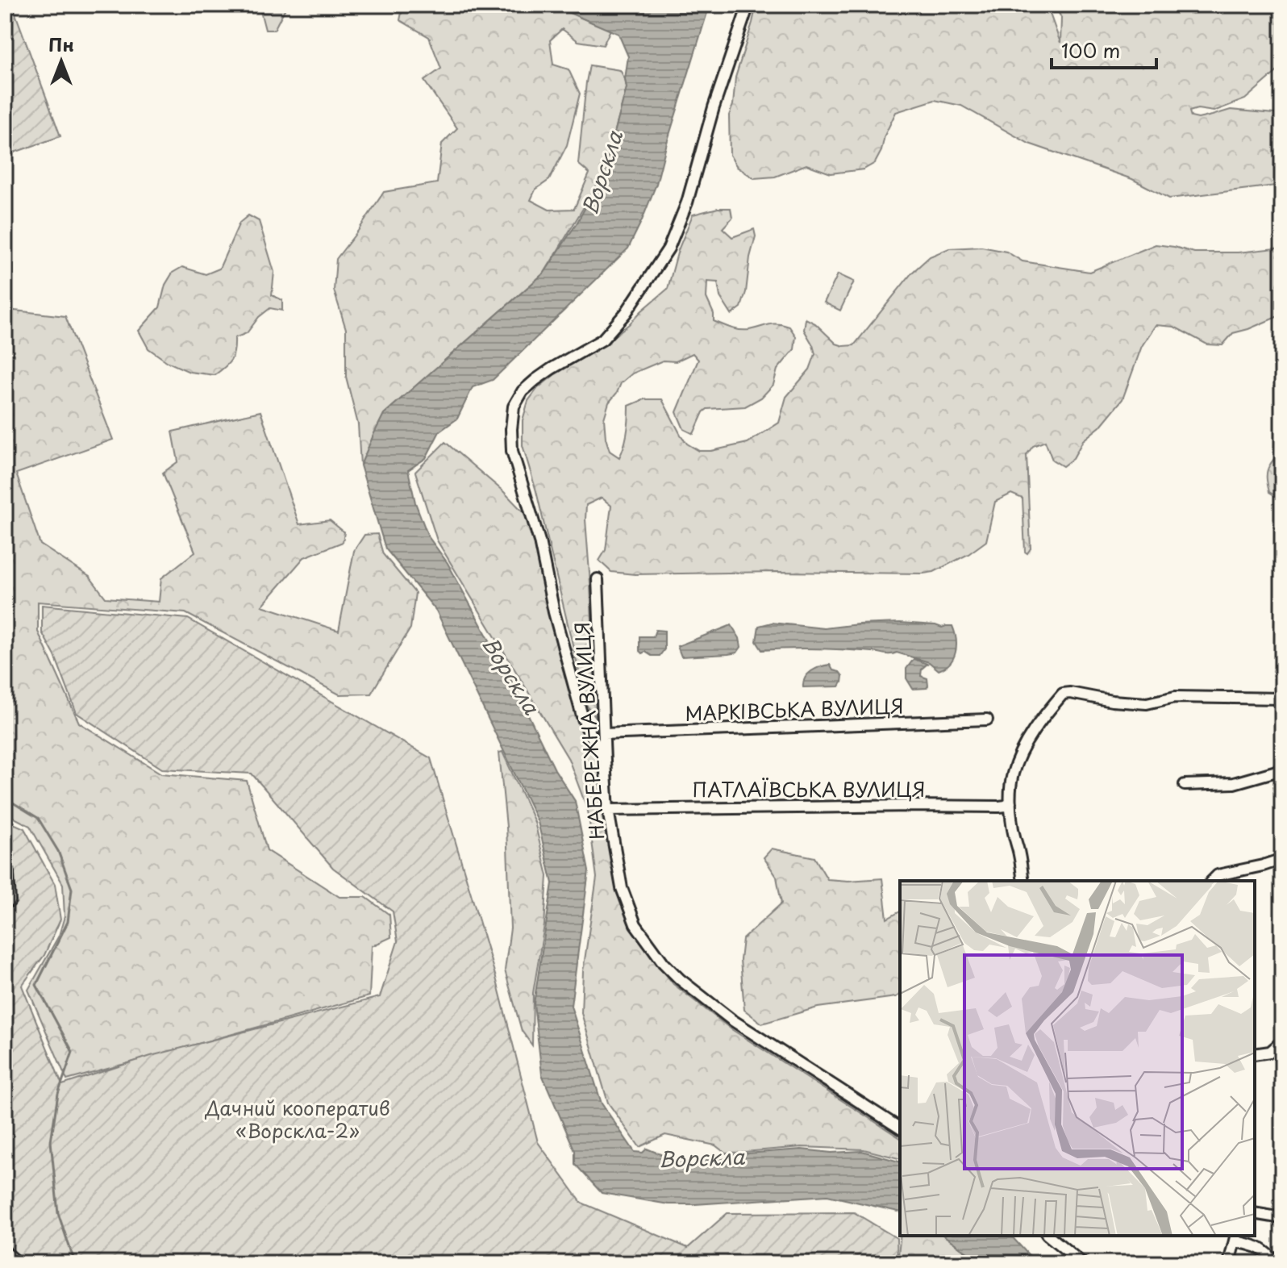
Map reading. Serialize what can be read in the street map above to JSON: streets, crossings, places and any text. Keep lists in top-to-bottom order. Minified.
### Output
{"streets":{"street":["МАРКІВСЬКА ВУЛИЦЯ","НАБЕРЕЖНА ВУЛИЦЯ","ПАТЛАЇВСЬКА ВУЛИЦЯ"]},"crossings":[["МАРКІВСЬКА ВУЛИЦЯ","НАБЕРЕЖНА ВУЛИЦЯ"],["НАБЕРЕЖНА ВУЛИЦЯ","ПАТЛАЇВСЬКА ВУЛИЦЯ"]],"water":["Ворскла"],"parks":["Дачний кооператив «Ворскла-2»"],"scale_bar":"100 m","north":"top"}
